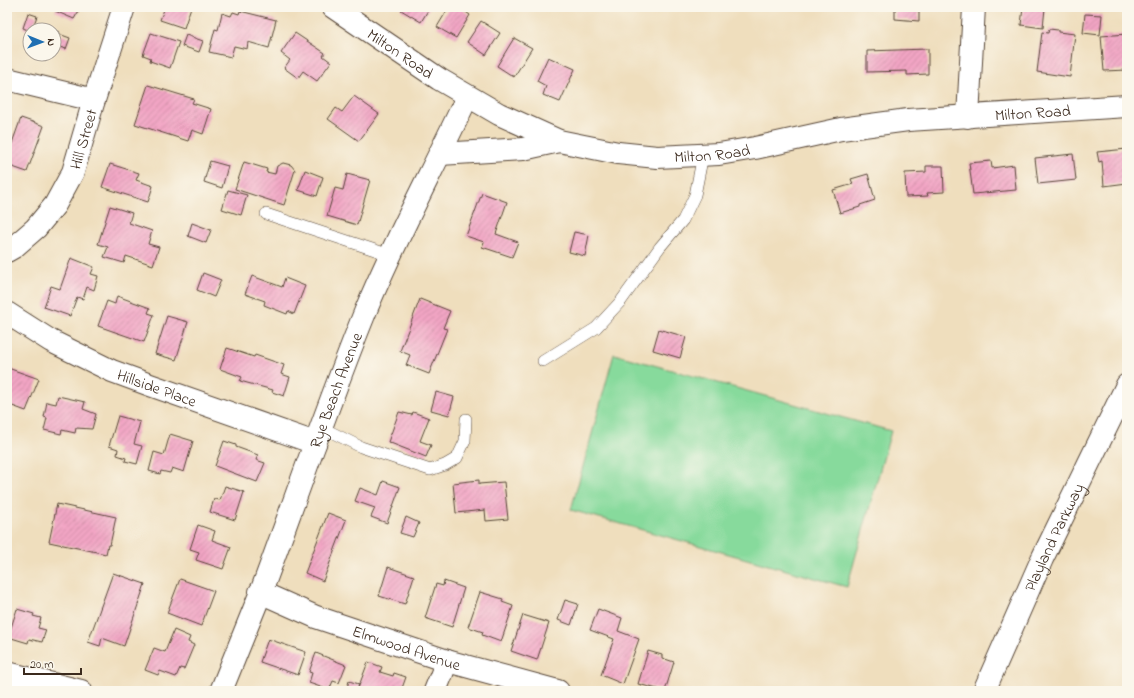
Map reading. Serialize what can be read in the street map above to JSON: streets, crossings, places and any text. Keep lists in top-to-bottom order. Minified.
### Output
{"streets":{"street":["Milton Road","Hill Street","Hillside Place","Rye Beach Avenue","Playland Parkway","Elmwood Avenue"]},"crossings":[["Milton Road","Rye Beach Avenue"],["Hillside Place","Rye Beach Avenue"],["Rye Beach Avenue","Elmwood Avenue"]],"scale_bar":"20 m","north":"right"}
